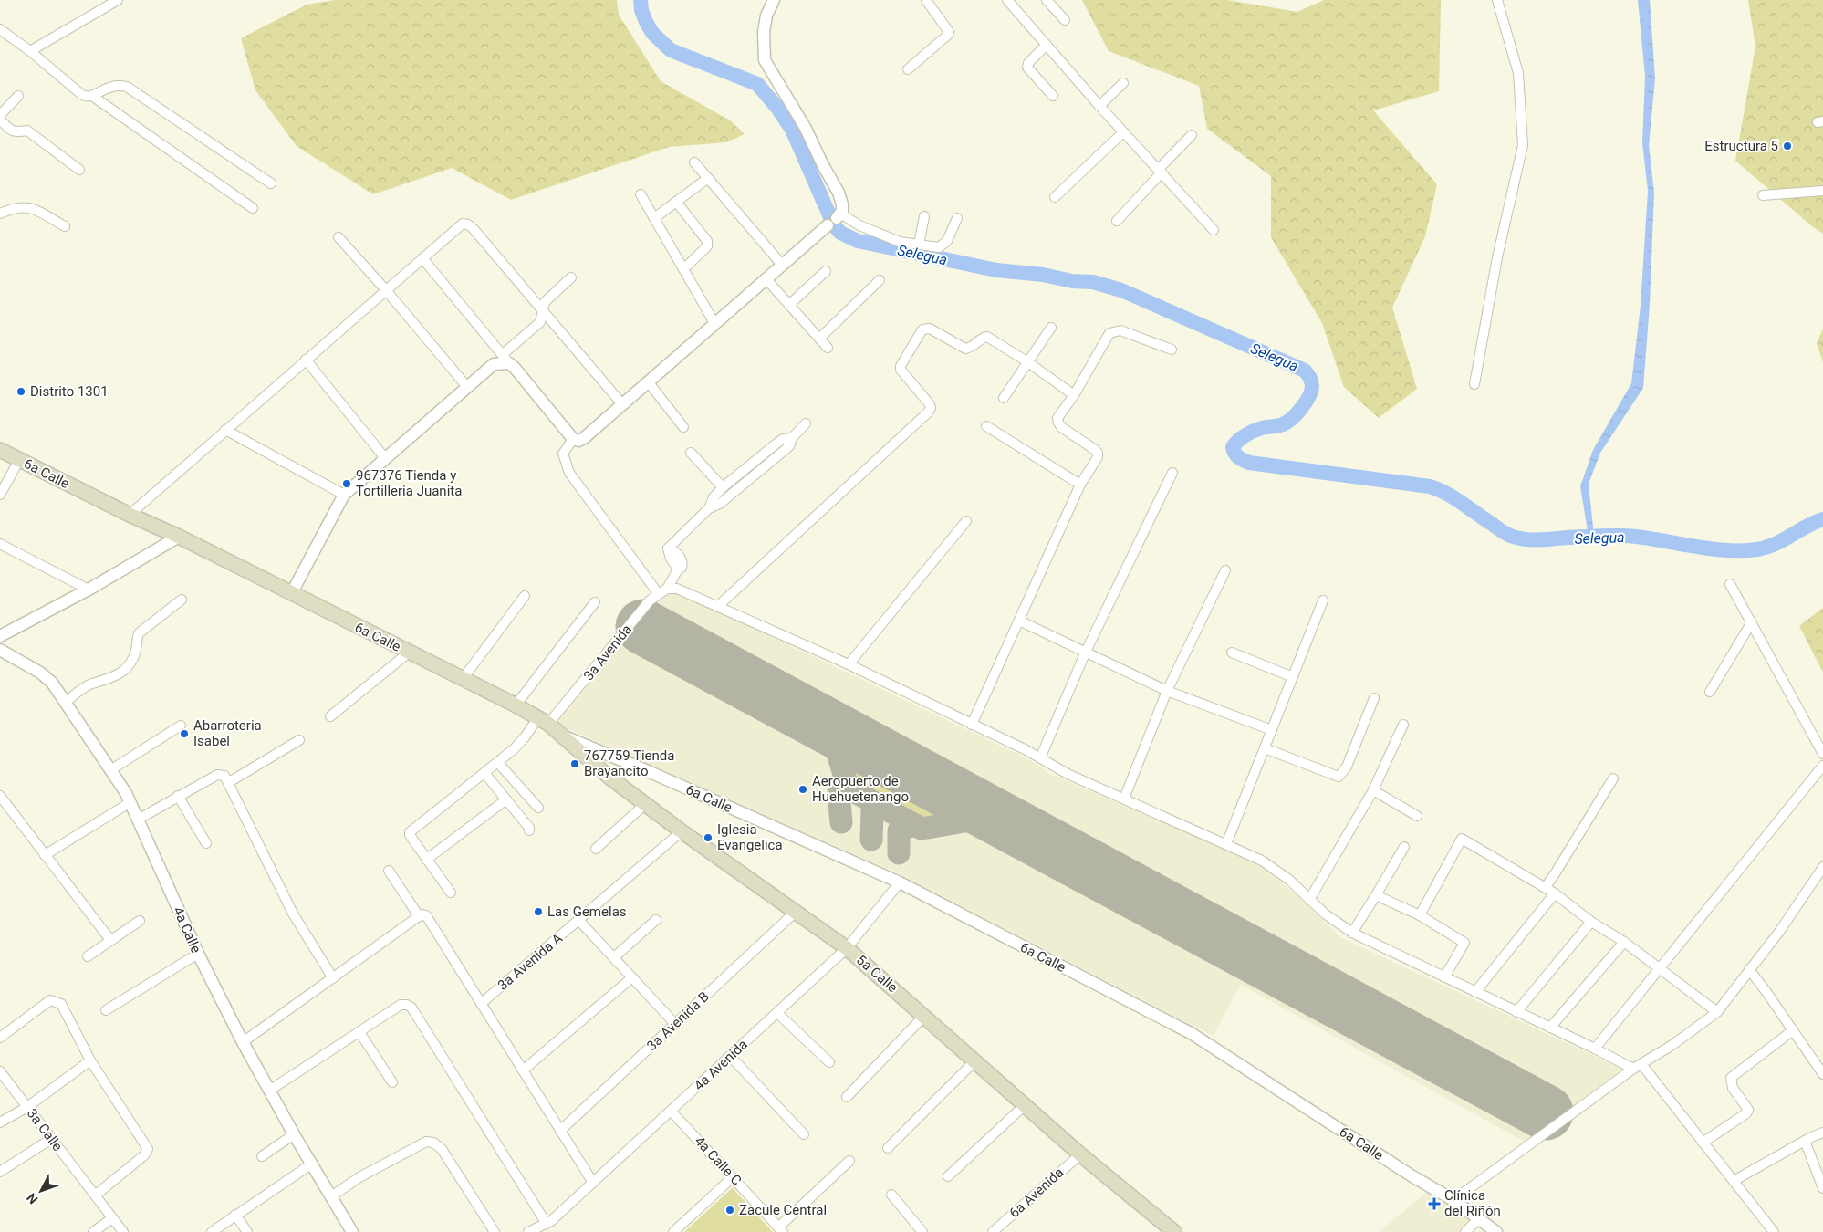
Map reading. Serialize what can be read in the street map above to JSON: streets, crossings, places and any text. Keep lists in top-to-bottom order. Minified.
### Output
{"streets":{"main road":["6a Calle","5a Calle"],"street":["3a Avenida","4a Calle","3a Avenida A","3a Avenida B","4a Avenida","3a Calle","4a Calle C","6a Avenida"]},"crossings":[["6a Calle","3a Avenida"],["6a Calle","5a Calle"],["6a Calle","4a Avenida"],["3a Avenida A","5a Calle"],["5a Calle","3a Avenida B"],["5a Calle","4a Avenida"],["5a Calle","6a Avenida"],["4a Avenida","4a Calle C"]],"water":["Selegua"],"places":{"other":["Estructura 5","Distrito 1301","967376 Tienda y Tortilleria Juanita","Abarroteria Isabel","767759 Tienda Brayancito","Aeropuerto de Huehuetenango","Iglesia Evangelica","Las Gemelas","Zacule Central"],"health":["Clínica del Riñón"]},"north":"bottom left"}
